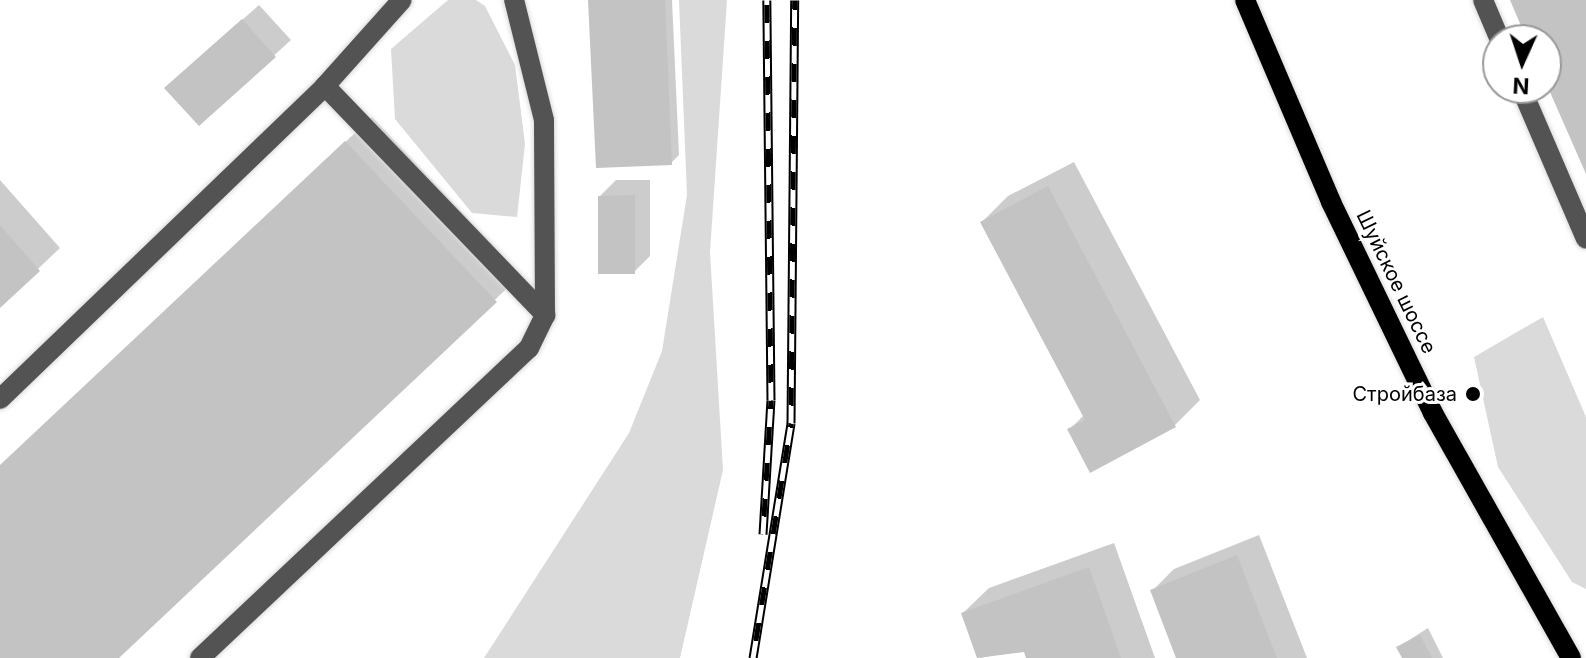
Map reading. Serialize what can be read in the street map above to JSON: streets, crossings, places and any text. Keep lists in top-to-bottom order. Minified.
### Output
{"streets":{"main road":["Шуйское шоссе"]},"places":["Стройбаза"],"north":"bottom"}
